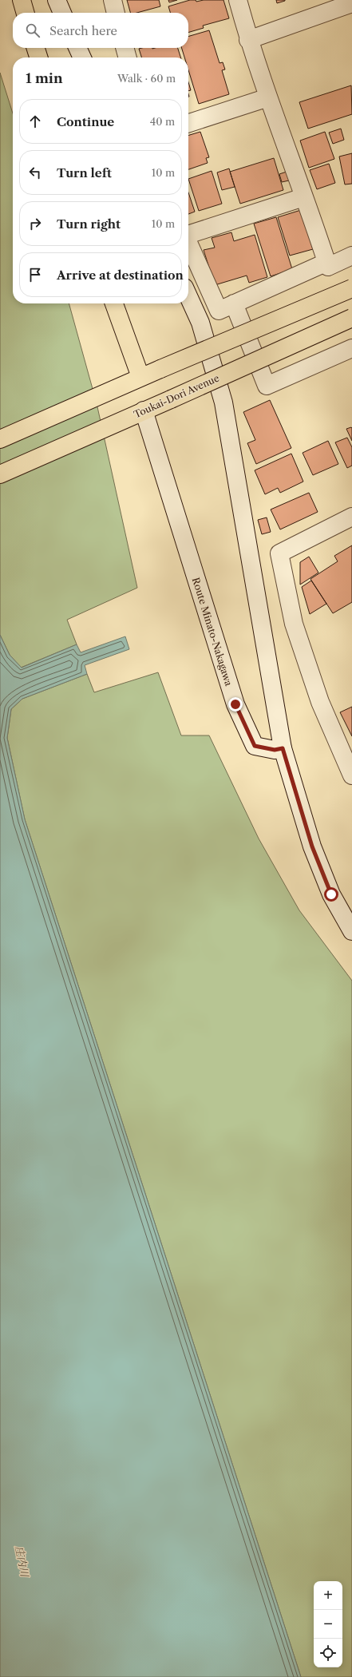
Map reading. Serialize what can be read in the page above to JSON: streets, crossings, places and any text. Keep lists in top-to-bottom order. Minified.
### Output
{"streets":{"main road":["Toukai-Dori Avenue"],"street":["Route Minato-Nakagawa"]},"crossings":[["Toukai-Dori Avenue","Route Minato-Nakagawa"]],"water":["庄内川"],"page":{"search":"Search here","heading":["1 min","Walk · 60 m"],"list":[["Continue","40 m"],["Turn left","10 m"],["Turn right","10 m"],"Arrive at destination"],"map_buttons":["+","−"]}}
